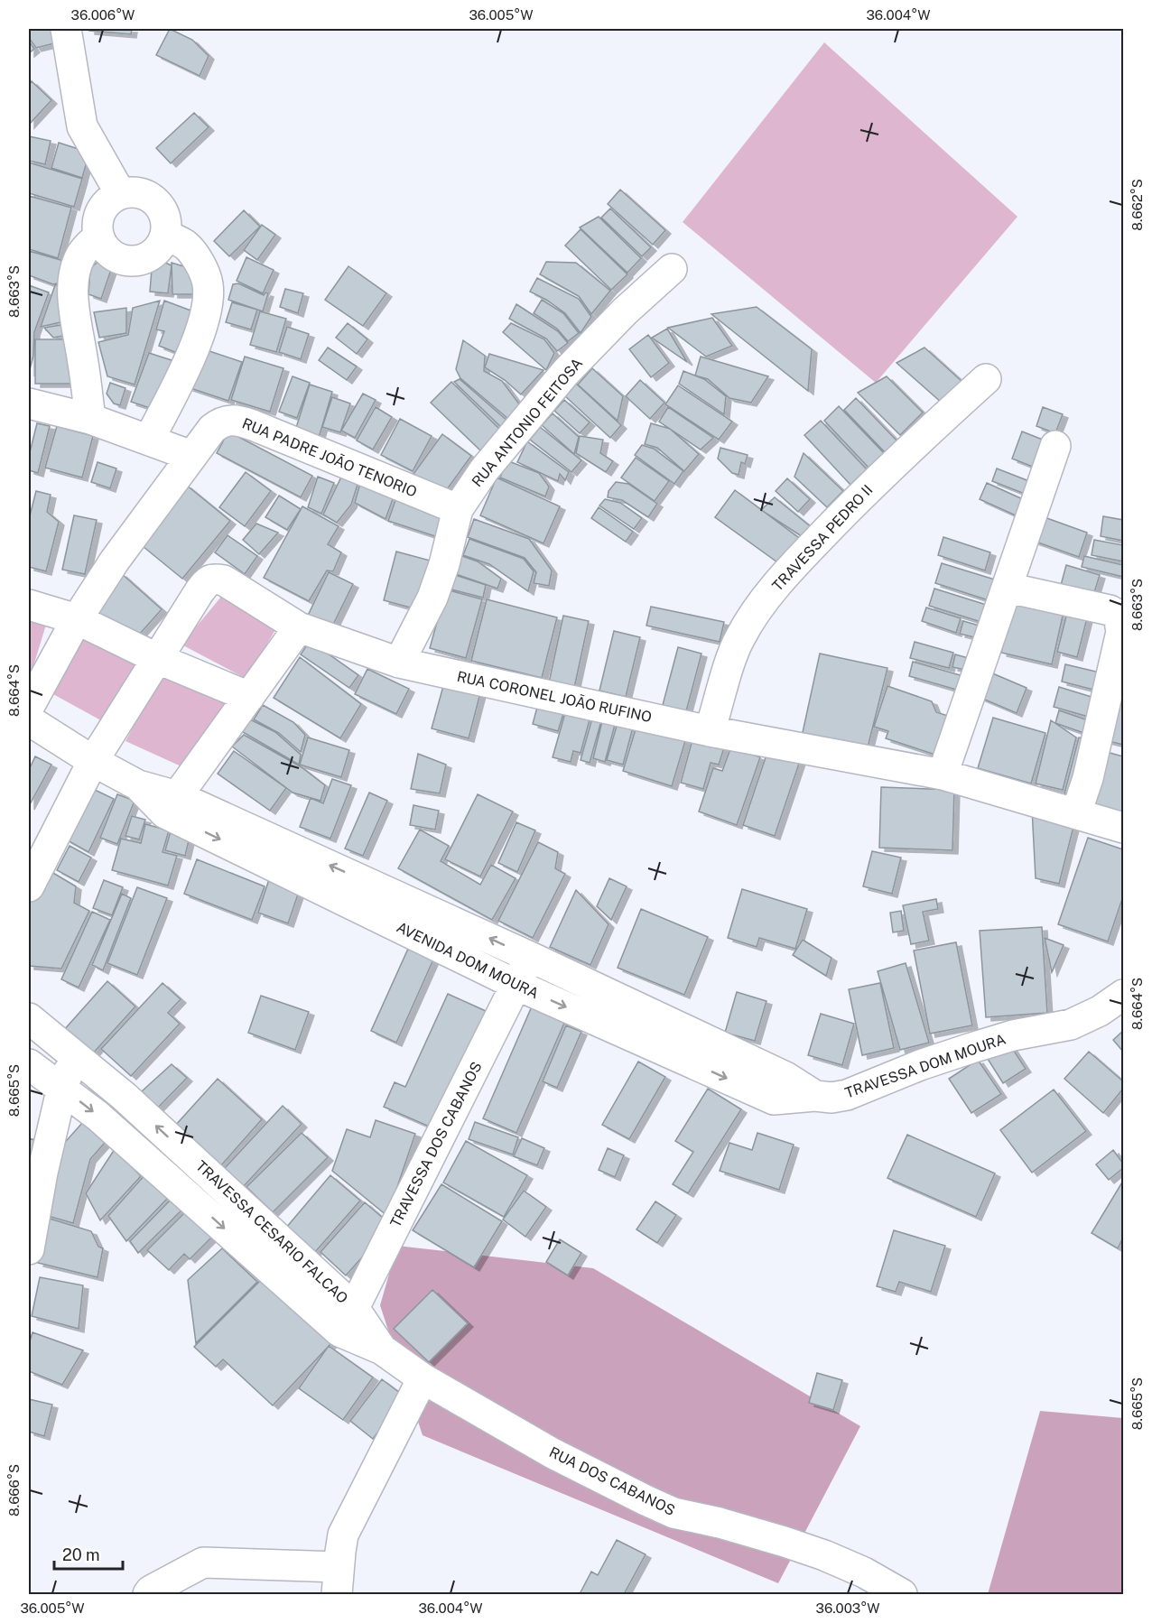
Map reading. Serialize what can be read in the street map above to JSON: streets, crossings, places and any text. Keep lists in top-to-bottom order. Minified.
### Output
{"streets":{"street":["RUA ANTONIO FEITOSA","RUA PADRE JOÃO TENORIO","TRAVESSA PEDRO II","RUA CORONEL JOÃO RUFINO","AVENIDA DOM MOURA","TRAVESSA DOM MOURA","TRAVESSA DOS CABANOS","TRAVESSA CESARIO FALCAO","RUA DOS CABANOS"]},"crossings":[["RUA ANTONIO FEITOSA","RUA PADRE JOÃO TENORIO"],["RUA ANTONIO FEITOSA","RUA CORONEL JOÃO RUFINO"],["TRAVESSA PEDRO II","RUA CORONEL JOÃO RUFINO"],["RUA CORONEL JOÃO RUFINO","AVENIDA DOM MOURA"],["AVENIDA DOM MOURA","TRAVESSA DOM MOURA"],["AVENIDA DOM MOURA","TRAVESSA DOS CABANOS"],["TRAVESSA DOS CABANOS","TRAVESSA CESARIO FALCAO"],["TRAVESSA CESARIO FALCAO","RUA DOS CABANOS"]],"scale_bar":"20 m","coordinates":["36.006°W","36.005°W","36.004°W","8.662°S","8.663°S","8.664°S","8.665°S","8.666°S","36.003°W"]}
